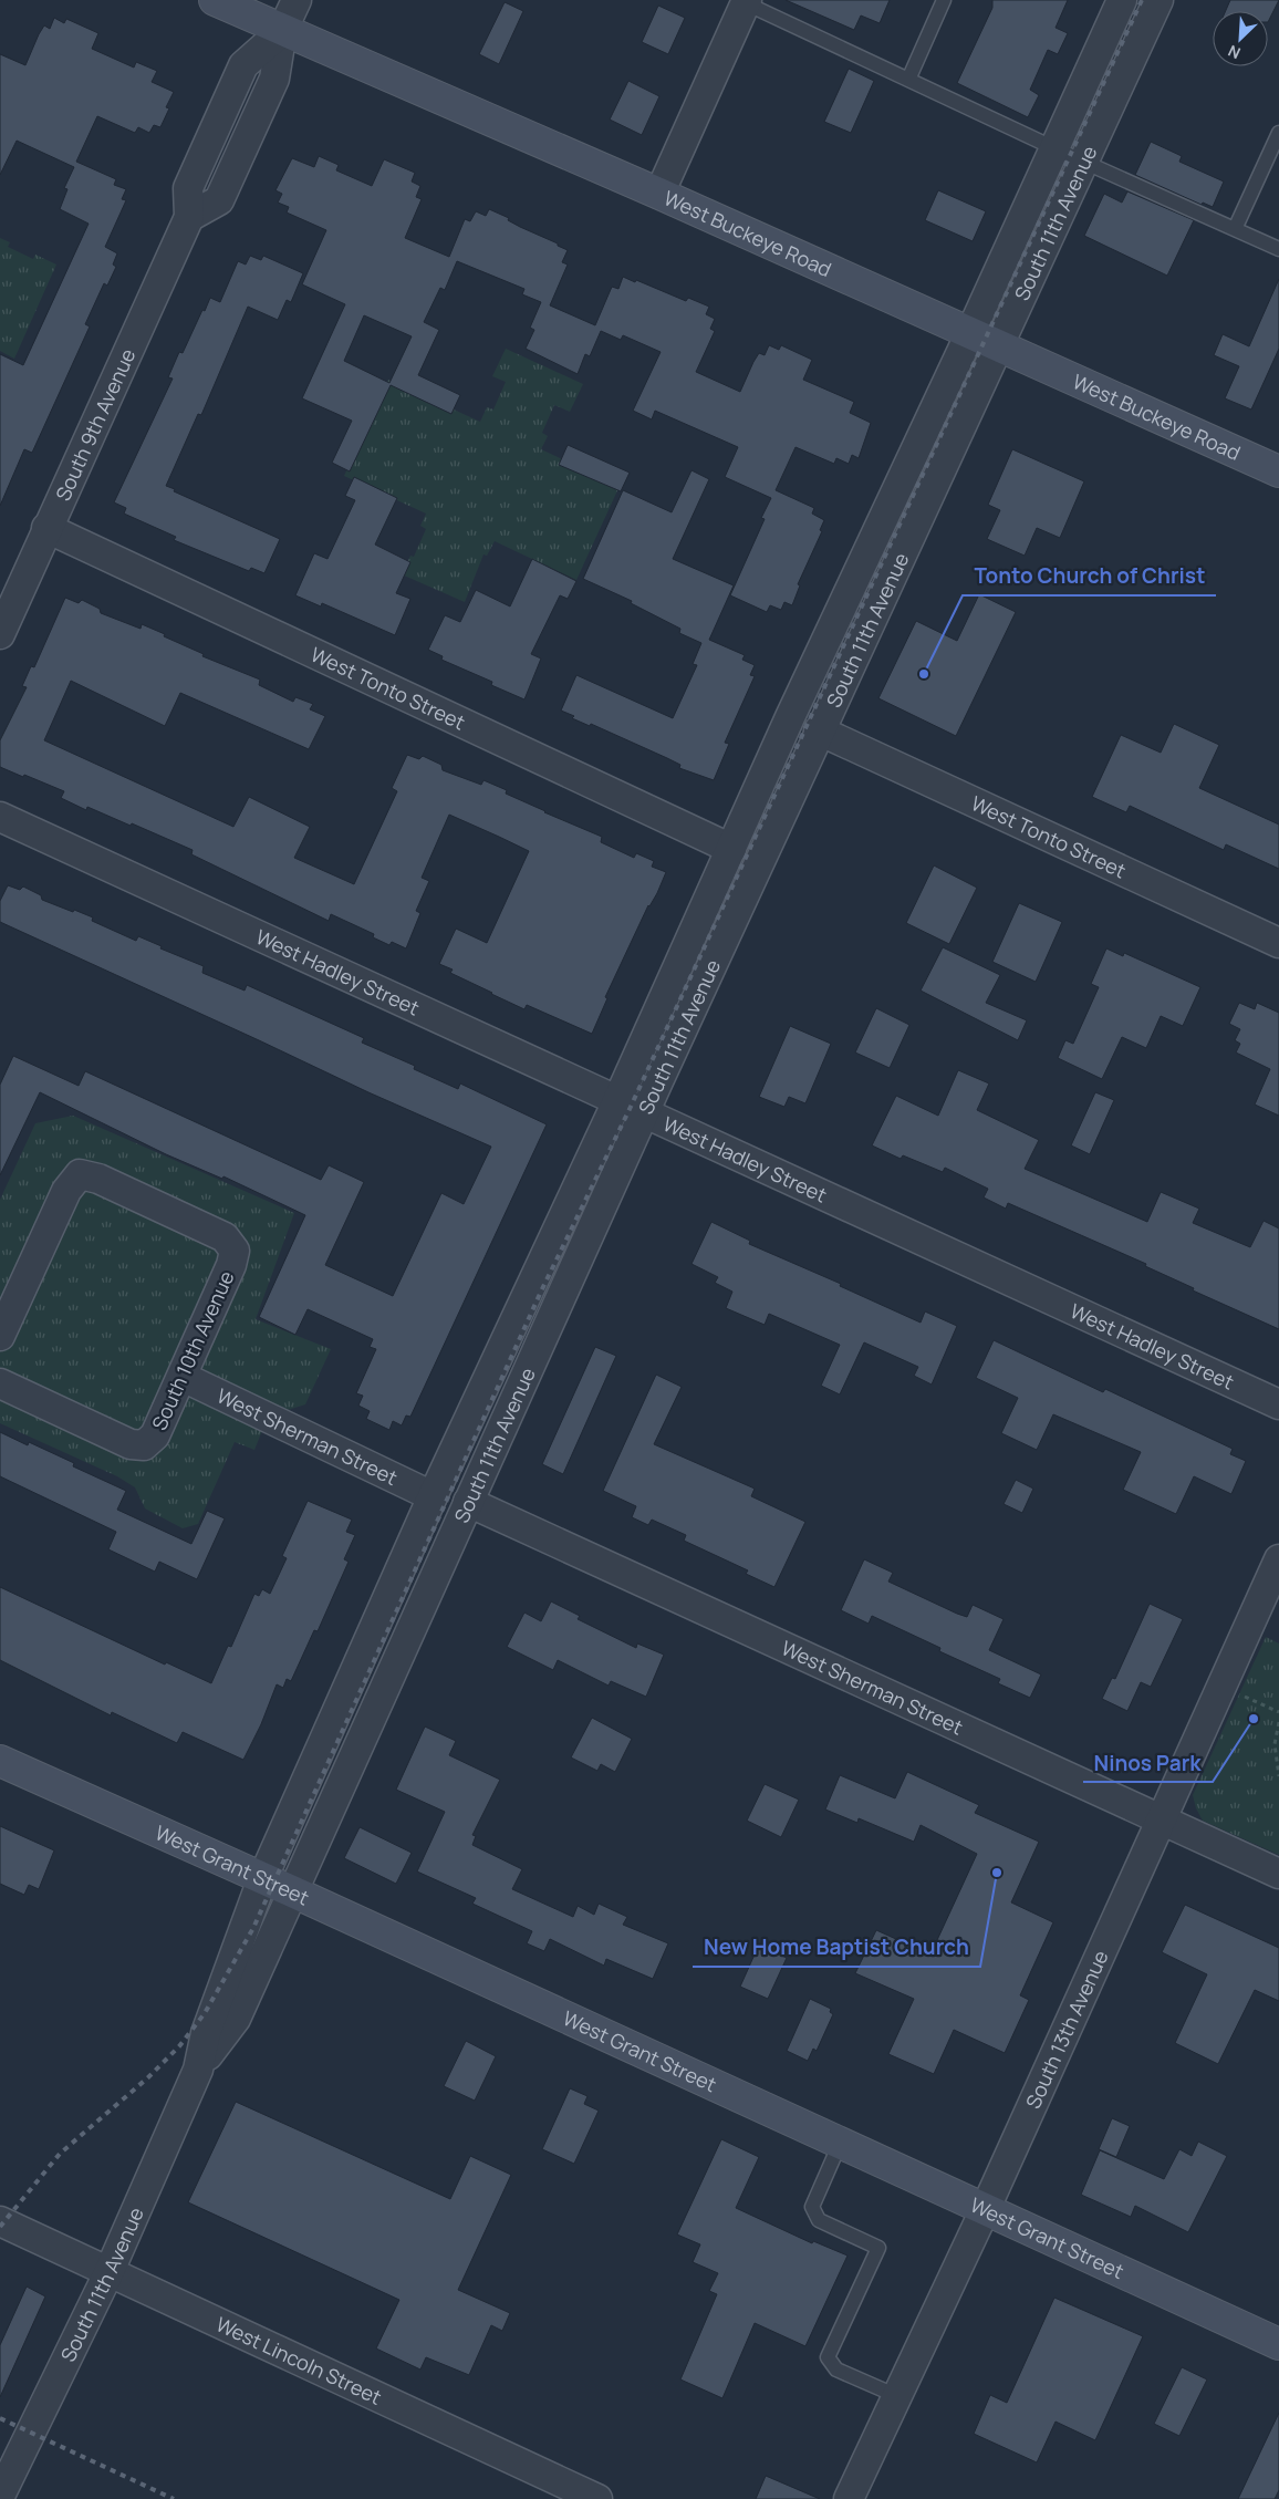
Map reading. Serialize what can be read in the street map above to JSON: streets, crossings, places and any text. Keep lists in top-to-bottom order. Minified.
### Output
{"streets":{"main road":["West Buckeye Road","West Grant Street"],"street":["South 11th Avenue","South 9th Avenue","West Tonto Street","West Hadley Street","South 10th Avenue","West Sherman Street","South 13th Avenue","West Lincoln Street"]},"crossings":[["South 11th Avenue","West Buckeye Road"],["South 11th Avenue","West Tonto Street"],["South 11th Avenue","West Hadley Street"],["South 11th Avenue","West Sherman Street"],["South 11th Avenue","West Grant Street"],["South 11th Avenue","West Lincoln Street"],["West Buckeye Road","South 9th Avenue"],["South 9th Avenue","West Tonto Street"],["South 10th Avenue","West Sherman Street"],["West Sherman Street","South 13th Avenue"],["West Grant Street","South 13th Avenue"]],"places":["Tonto Church of Christ","Ninos Park","New Home Baptist Church"],"north":"bottom left"}
